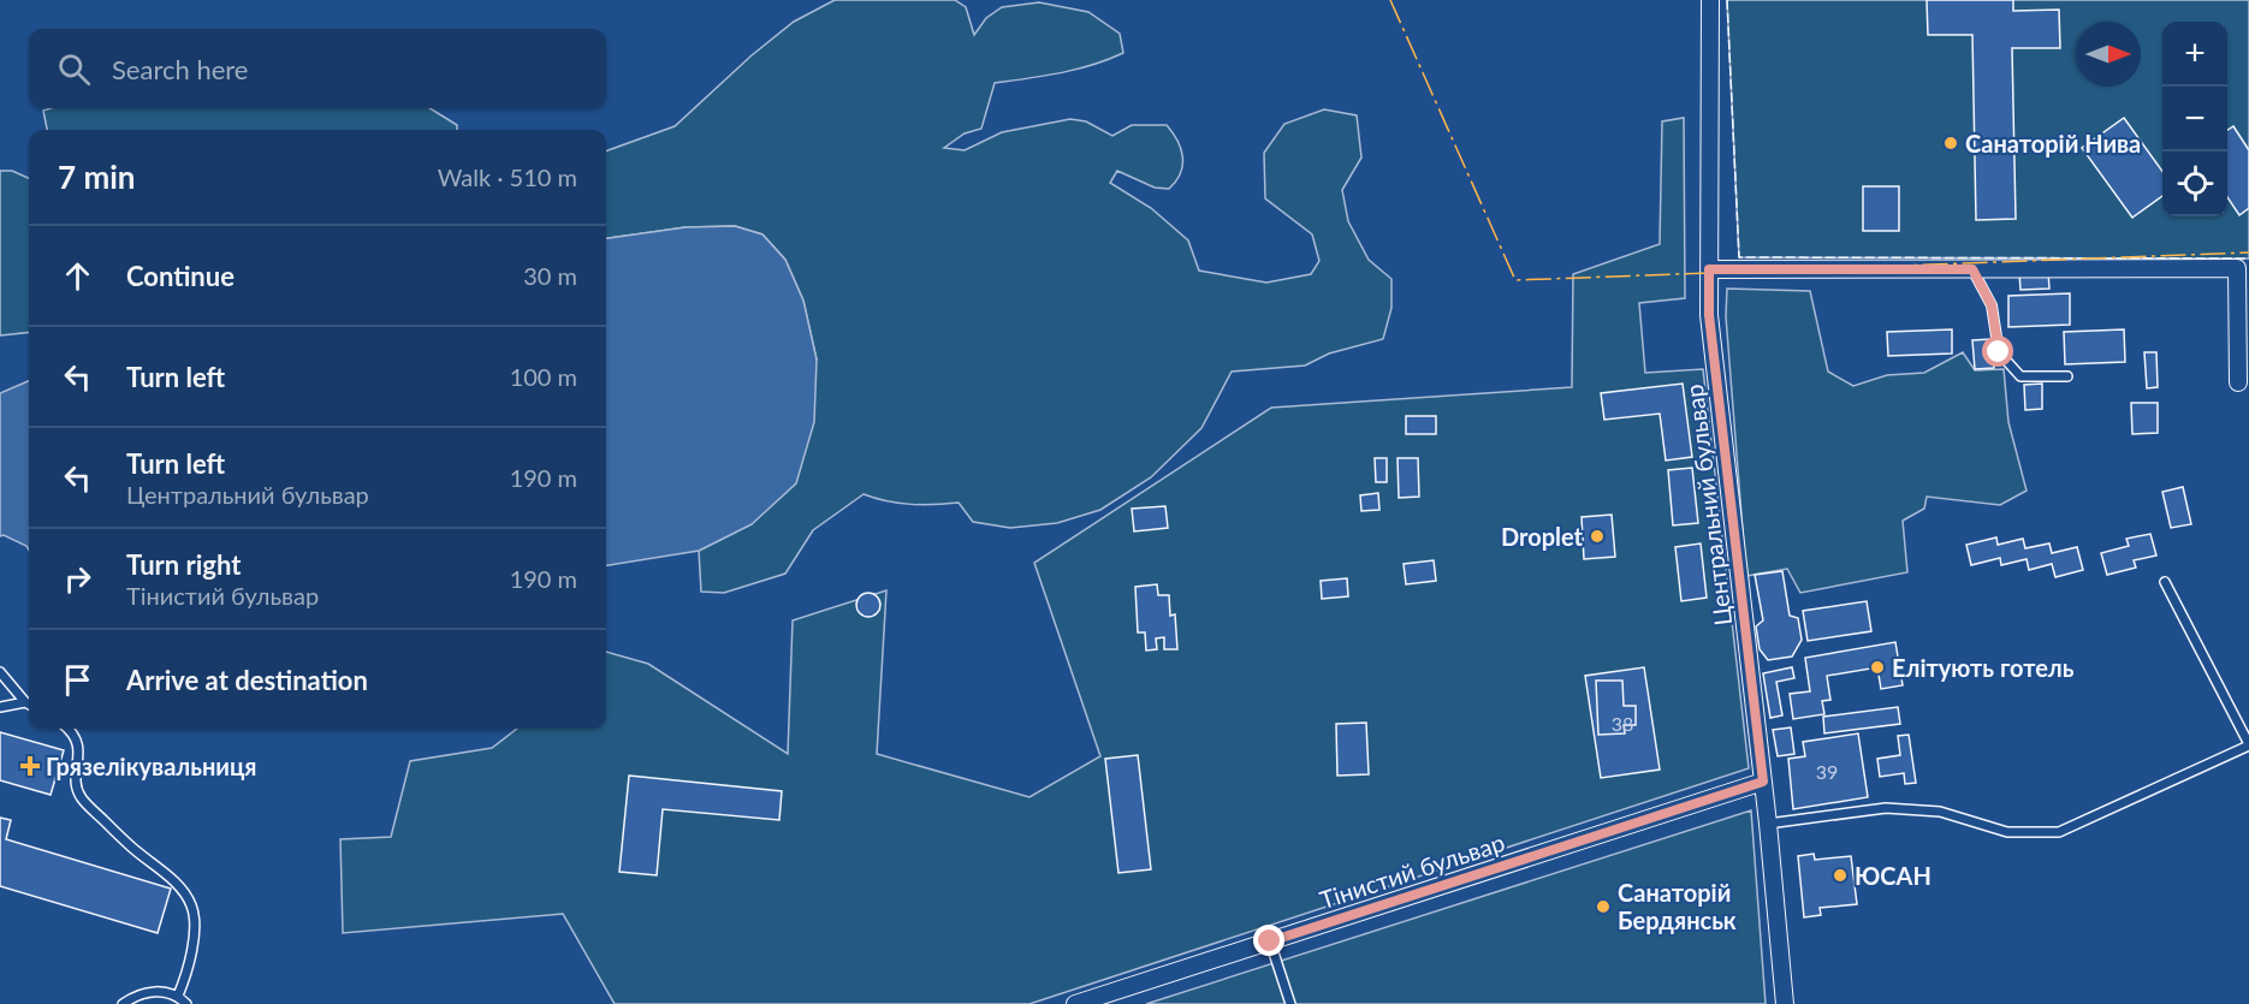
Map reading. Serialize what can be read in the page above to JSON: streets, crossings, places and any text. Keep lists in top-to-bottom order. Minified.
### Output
{"streets":{"street":["Центральний бульвар","Тінистий бульвар"]},"crossings":[["Центральний бульвар","Тінистий бульвар"]],"places":{"other":["Санаторій Нива","Droplet","Елітують готель","ЮСАН","Санаторій Бердянськ"],"health":["Грязелікувальниця"]},"house_numbers":["38","39"],"north":"right","page":{"map_buttons":["+","−"],"search":"Search here","heading":["7 min","Walk · 510 m"],"list":[["Continue","30 m"],["Turn left","100 m"],["Turn left","Центральний бульвар","190 m"],["Turn right","Тінистий бульвар","190 m"],"Arrive at destination"]}}
